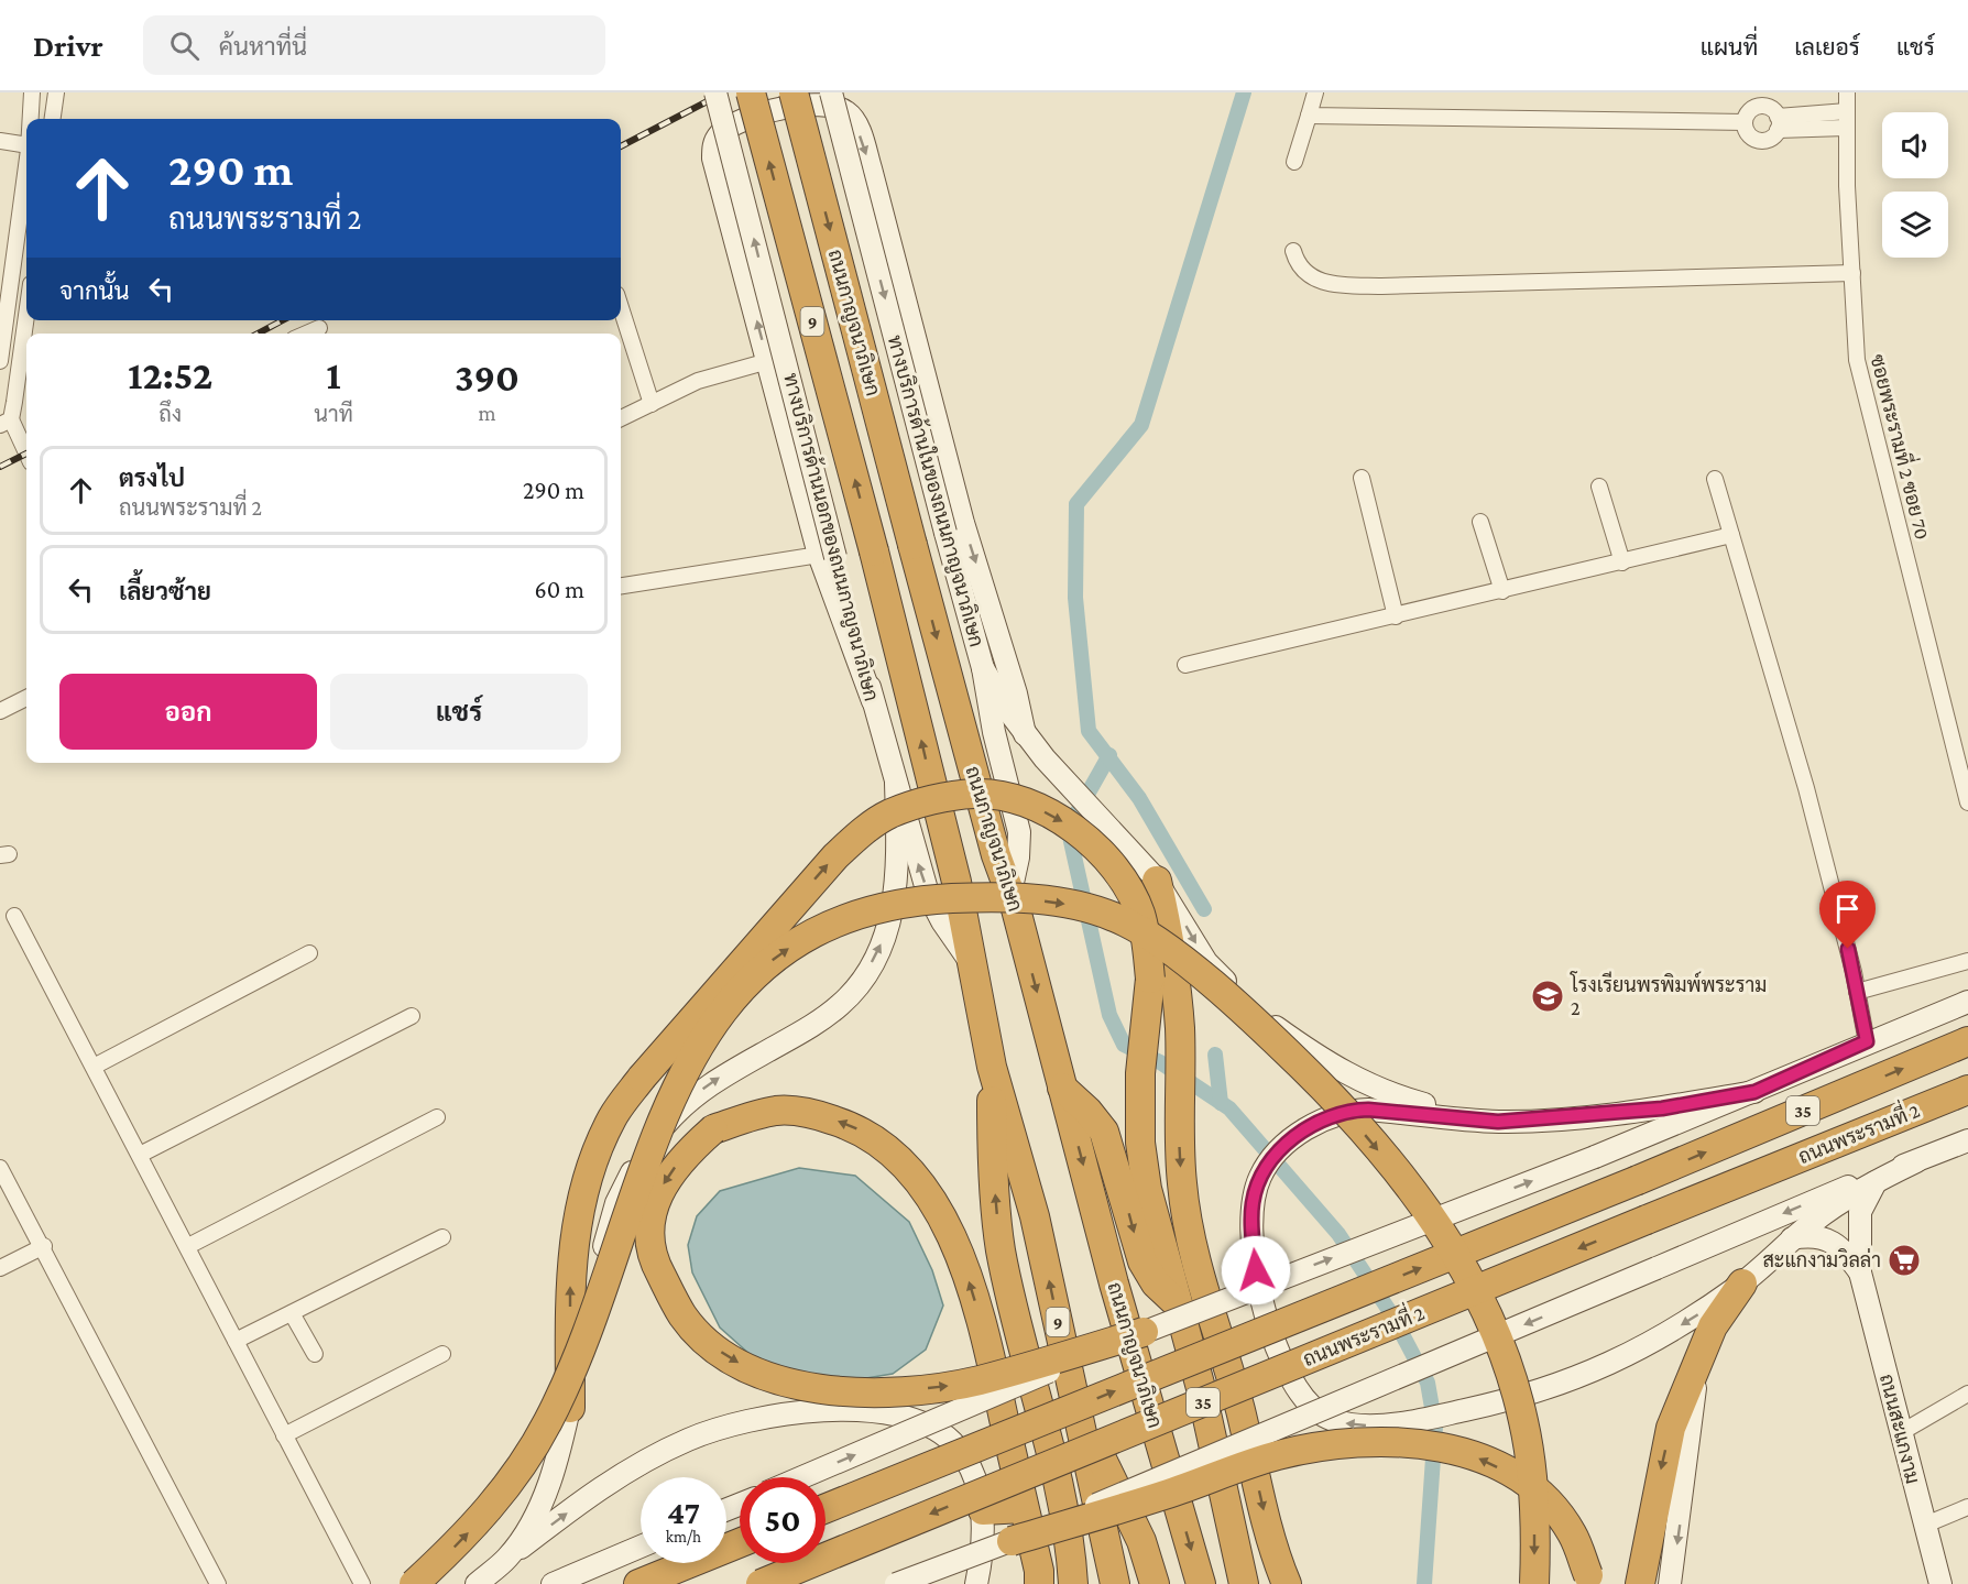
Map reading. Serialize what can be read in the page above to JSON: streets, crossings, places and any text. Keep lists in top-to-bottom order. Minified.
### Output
{"streets":{"highway":["9","ถนนกาญจนาภิเษก","35","ถนนพระรามที่ 2"],"main road":["ทางบริการด้านในของถนนกาญจนาภิเษก","ทางบริการด้านนอกของถนนกาญจนาภิเษก","ถนนสะแกงาม"],"street":["ซอยพระรามที่ 2 ซอย 70"]},"crossings":[["ถนนกาญจนาภิเษก","ทางบริการด้านในของถนนกาญจนาภิเษก"],["ถนนกาญจนาภิเษก","ทางบริการด้านนอกของถนนกาญจนาภิเษก"]],"places":{"school or university":["โรงเรียนพรพิมพ์พระราม 2"],"supermarket":["สะแกงามวิลล่า"]},"page":{"header":"Drivr","search":"ค้นหาที่นี่","nav":["แผนที่","เลเยอร์","แชร์"],"turn":["290 m","ถนนพระรามที่ 2"],"then":"จากนั้น","eta":["12:52","ถึง","1","นาที","390","m"],"list":[{"name":"ตรงไป","note":"ถนนพระรามที่ 2","value":"290 m"},{"name":"เลี้ยวซ้าย","value":"60 m"}],"buttons":["ออก","แชร์"],"speed":"47 km/h","limit":"50"}}
